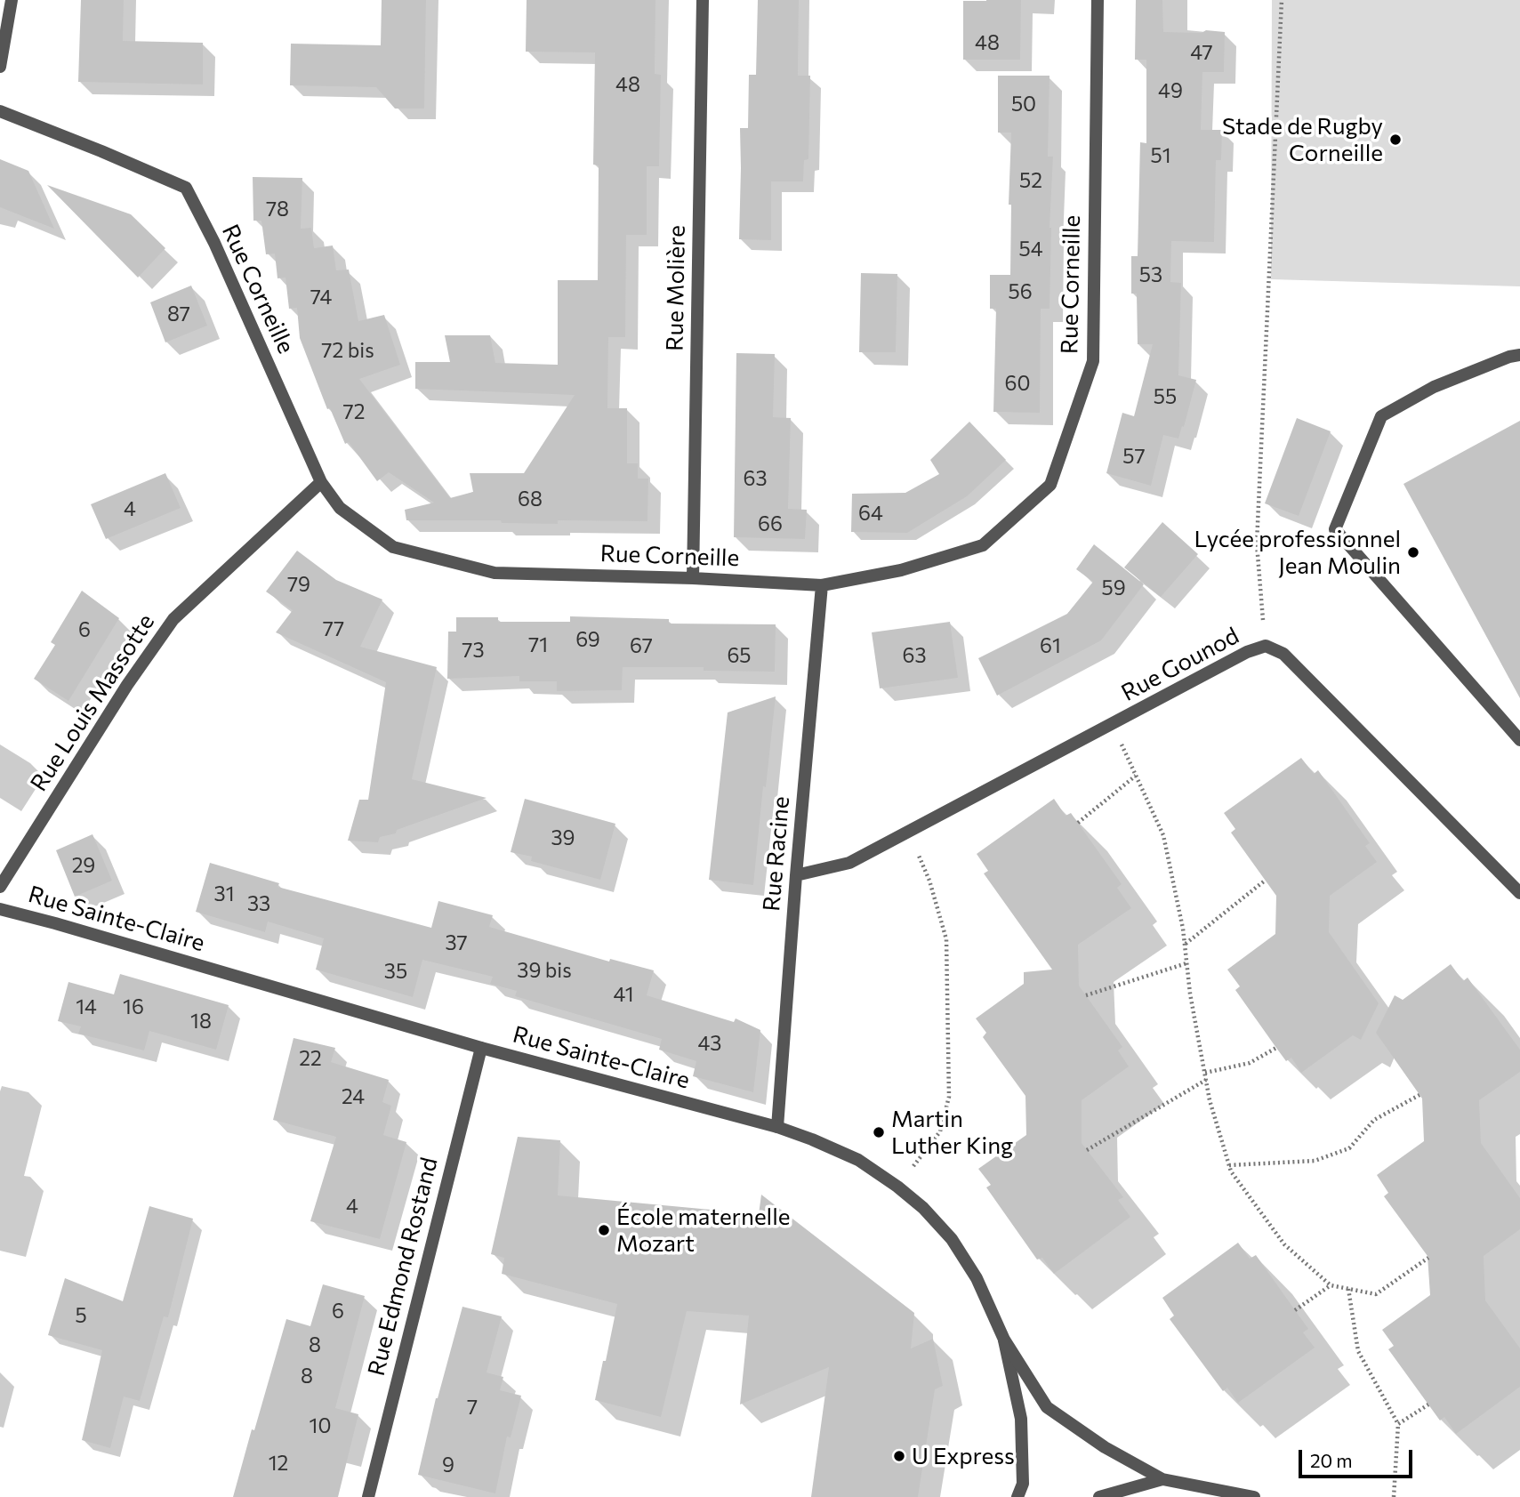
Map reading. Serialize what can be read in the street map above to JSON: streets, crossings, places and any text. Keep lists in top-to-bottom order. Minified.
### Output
{"streets":{"street":["Rue Corneille","Rue Molière","Rue Gounod","Rue Louis Massotte","Rue Racine","Rue Sainte-Claire","Rue Edmond Rostand"]},"crossings":[["Rue Corneille","Rue Molière"],["Rue Corneille","Rue Louis Massotte"],["Rue Corneille","Rue Racine"],["Rue Gounod","Rue Racine"],["Rue Racine","Rue Sainte-Claire"],["Rue Sainte-Claire","Rue Edmond Rostand"]],"places":["Stade de Rugby Corneille","Lycée professionnel Jean Moulin","Martin Luther King","École maternelle Mozart","U Express"],"house_numbers":["48","47","48","49","50","51","52","78","54","53","56","74","87","72 bis","60","55","72","57","63","68","4","64","66","79","59","77","6","69","71","67","61","73","65","63","39","29","31","33","37","39 bis","35","41","14","16","18","43","22","24","4","6","5","8","8","7","10","12","9"],"scale_bar":"20 m"}
